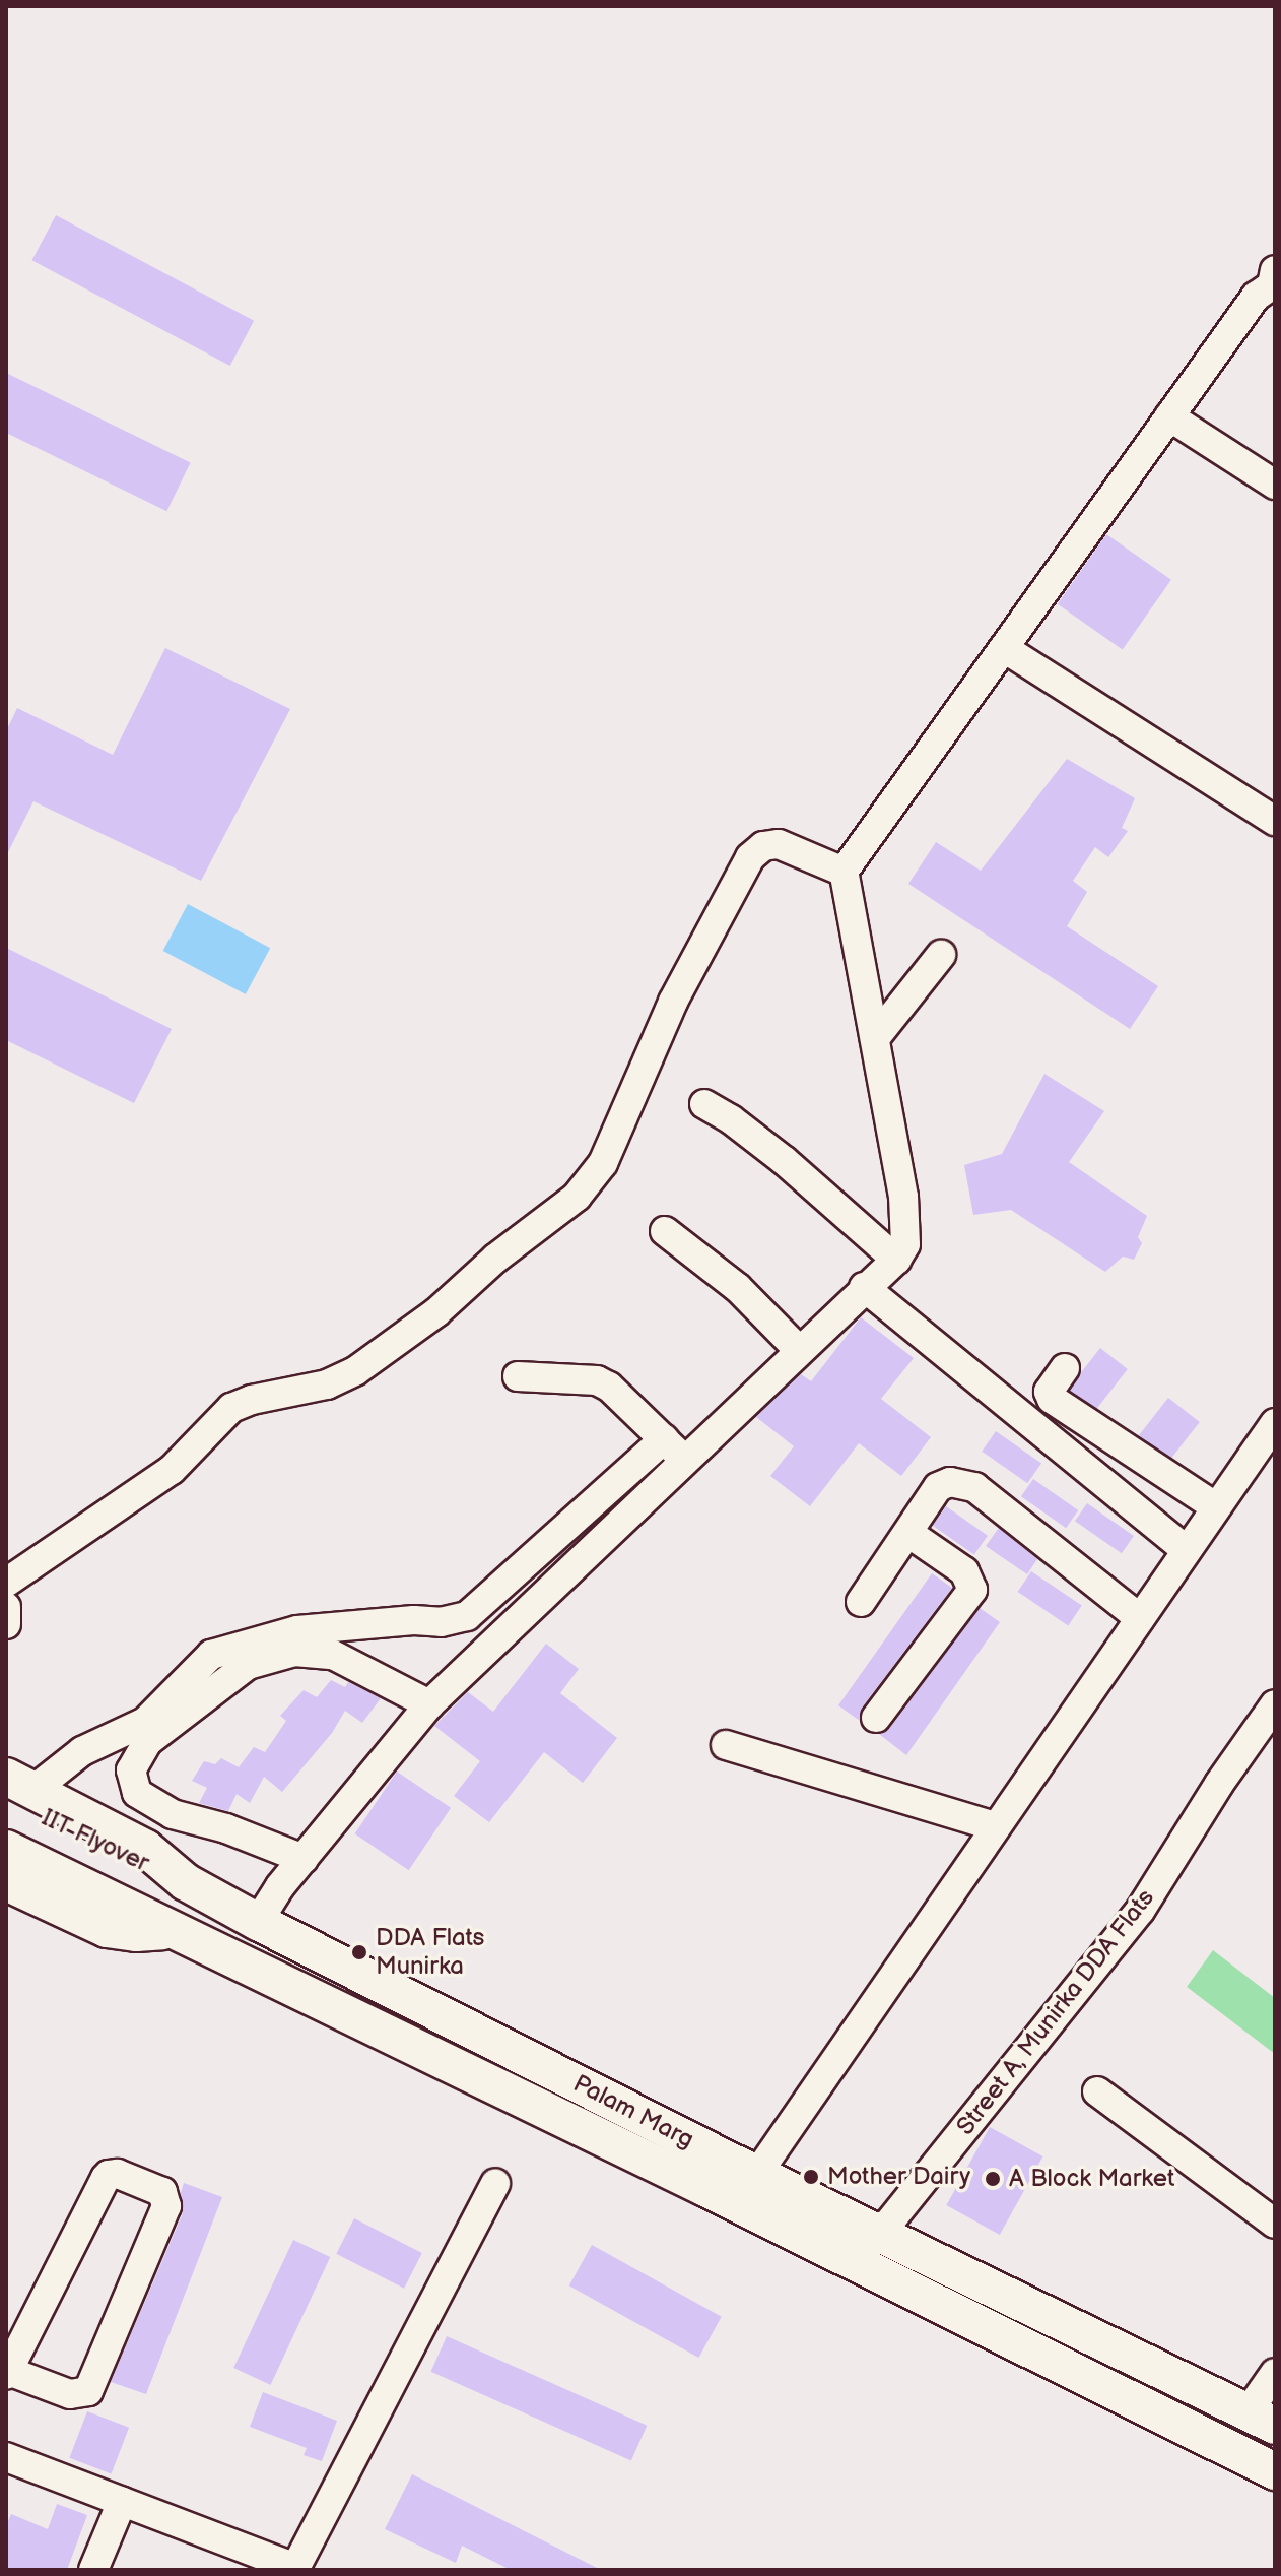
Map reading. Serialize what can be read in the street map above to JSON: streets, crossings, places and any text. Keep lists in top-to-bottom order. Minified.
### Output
{"streets":{"main road":["Palam Marg"],"street":["Street A, Munirka DDA Flats"]},"crossings":[["Street A, Munirka DDA Flats","Palam Marg"]],"places":["DDA Flats Munirka","Mother Dairy","A Block Market"]}
